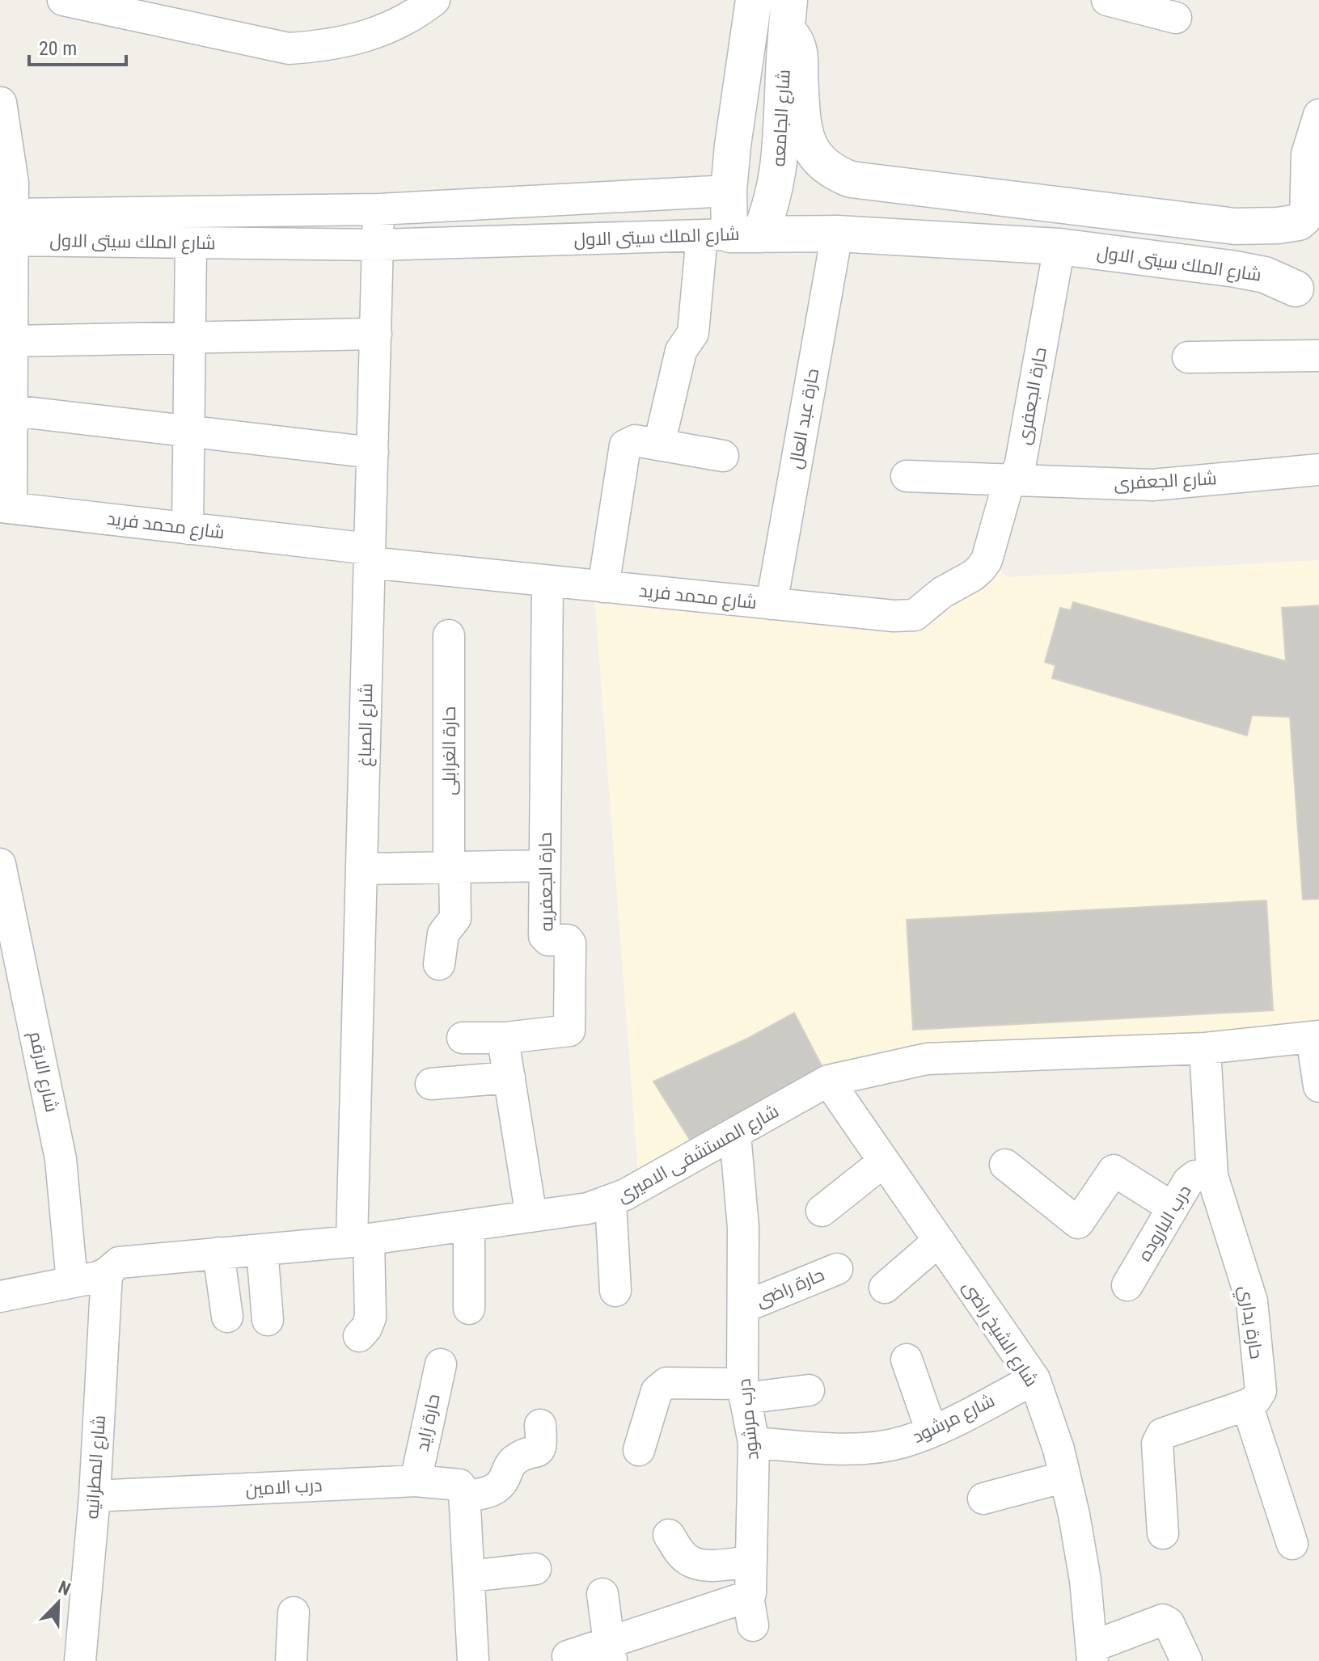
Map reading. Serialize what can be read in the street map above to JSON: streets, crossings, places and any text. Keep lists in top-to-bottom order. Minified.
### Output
{"streets":{"main road":["شارع الجامعه","شارع الملك سيتى الاول"],"street":["حارة الجعفرى","حارة عبد العال","شارع الجعفرى","شارع محمد فريد","شارع الصباغ","حارة الغرابلى","حارة الجعفريه","شارع الارقم","شارع المستشفى الاميرى","درب الباروده","حارة راضى","حارة بداري","شارع الشيخ راضى","شارع مرشود","درب مرشود","حارة زايد","شارع المطرانيه","درب الامين"]},"crossings":[["شارع الجامعه","شارع الملك سيتى الاول"],["شارع الملك سيتى الاول","حارة الجعفرى"],["شارع الملك سيتى الاول","حارة عبد العال"],["شارع الملك سيتى الاول","شارع الصباغ"],["حارة الجعفرى","شارع الجعفرى"],["حارة الجعفرى","شارع محمد فريد"],["حارة عبد العال","شارع محمد فريد"],["شارع محمد فريد","شارع الصباغ"],["شارع محمد فريد","حارة الجعفريه"],["شارع الصباغ","شارع المستشفى الاميرى"],["شارع الارقم","شارع المستشفى الاميرى"],["شارع المستشفى الاميرى","حارة بداري"],["شارع المستشفى الاميرى","شارع الشيخ راضى"],["شارع المستشفى الاميرى","درب مرشود"],["شارع المستشفى الاميرى","شارع المطرانيه"],["درب الباروده","حارة بداري"],["حارة راضى","درب مرشود"],["شارع الشيخ راضى","شارع مرشود"],["شارع مرشود","درب مرشود"],["حارة زايد","درب الامين"],["شارع المطرانيه","درب الامين"]],"scale_bar":"20 m","north":"top right"}
